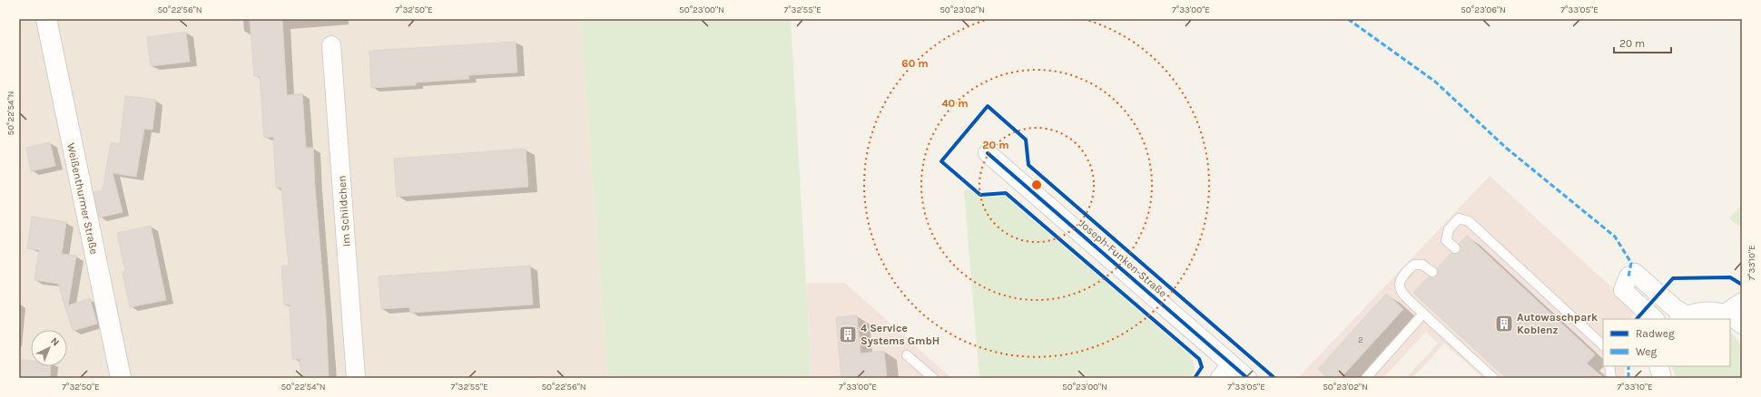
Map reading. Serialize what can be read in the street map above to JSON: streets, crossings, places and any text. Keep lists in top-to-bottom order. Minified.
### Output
{"streets":{"main road":["Weißenthurmer Straße"],"street":["Im Schildchen","Joseph-Funken-Straße"]},"places":{"building":["Autowaschpark Koblenz","4 Service Systems GmbH"]},"house_numbers":["2"],"legend":["Radweg","Weg"],"scale_bar":"20 m","north":"top right","coordinates":["50°22'56\"N","7°32'50\"E","50°23'00\"N","7°32'55\"E","50°23'02\"N","7°33'00\"E","50°23'06\"N","7°33'05\"E","50°22'54\"N","7°33'10\"E"],"rings":["60 m","40 m","20 m"]}
